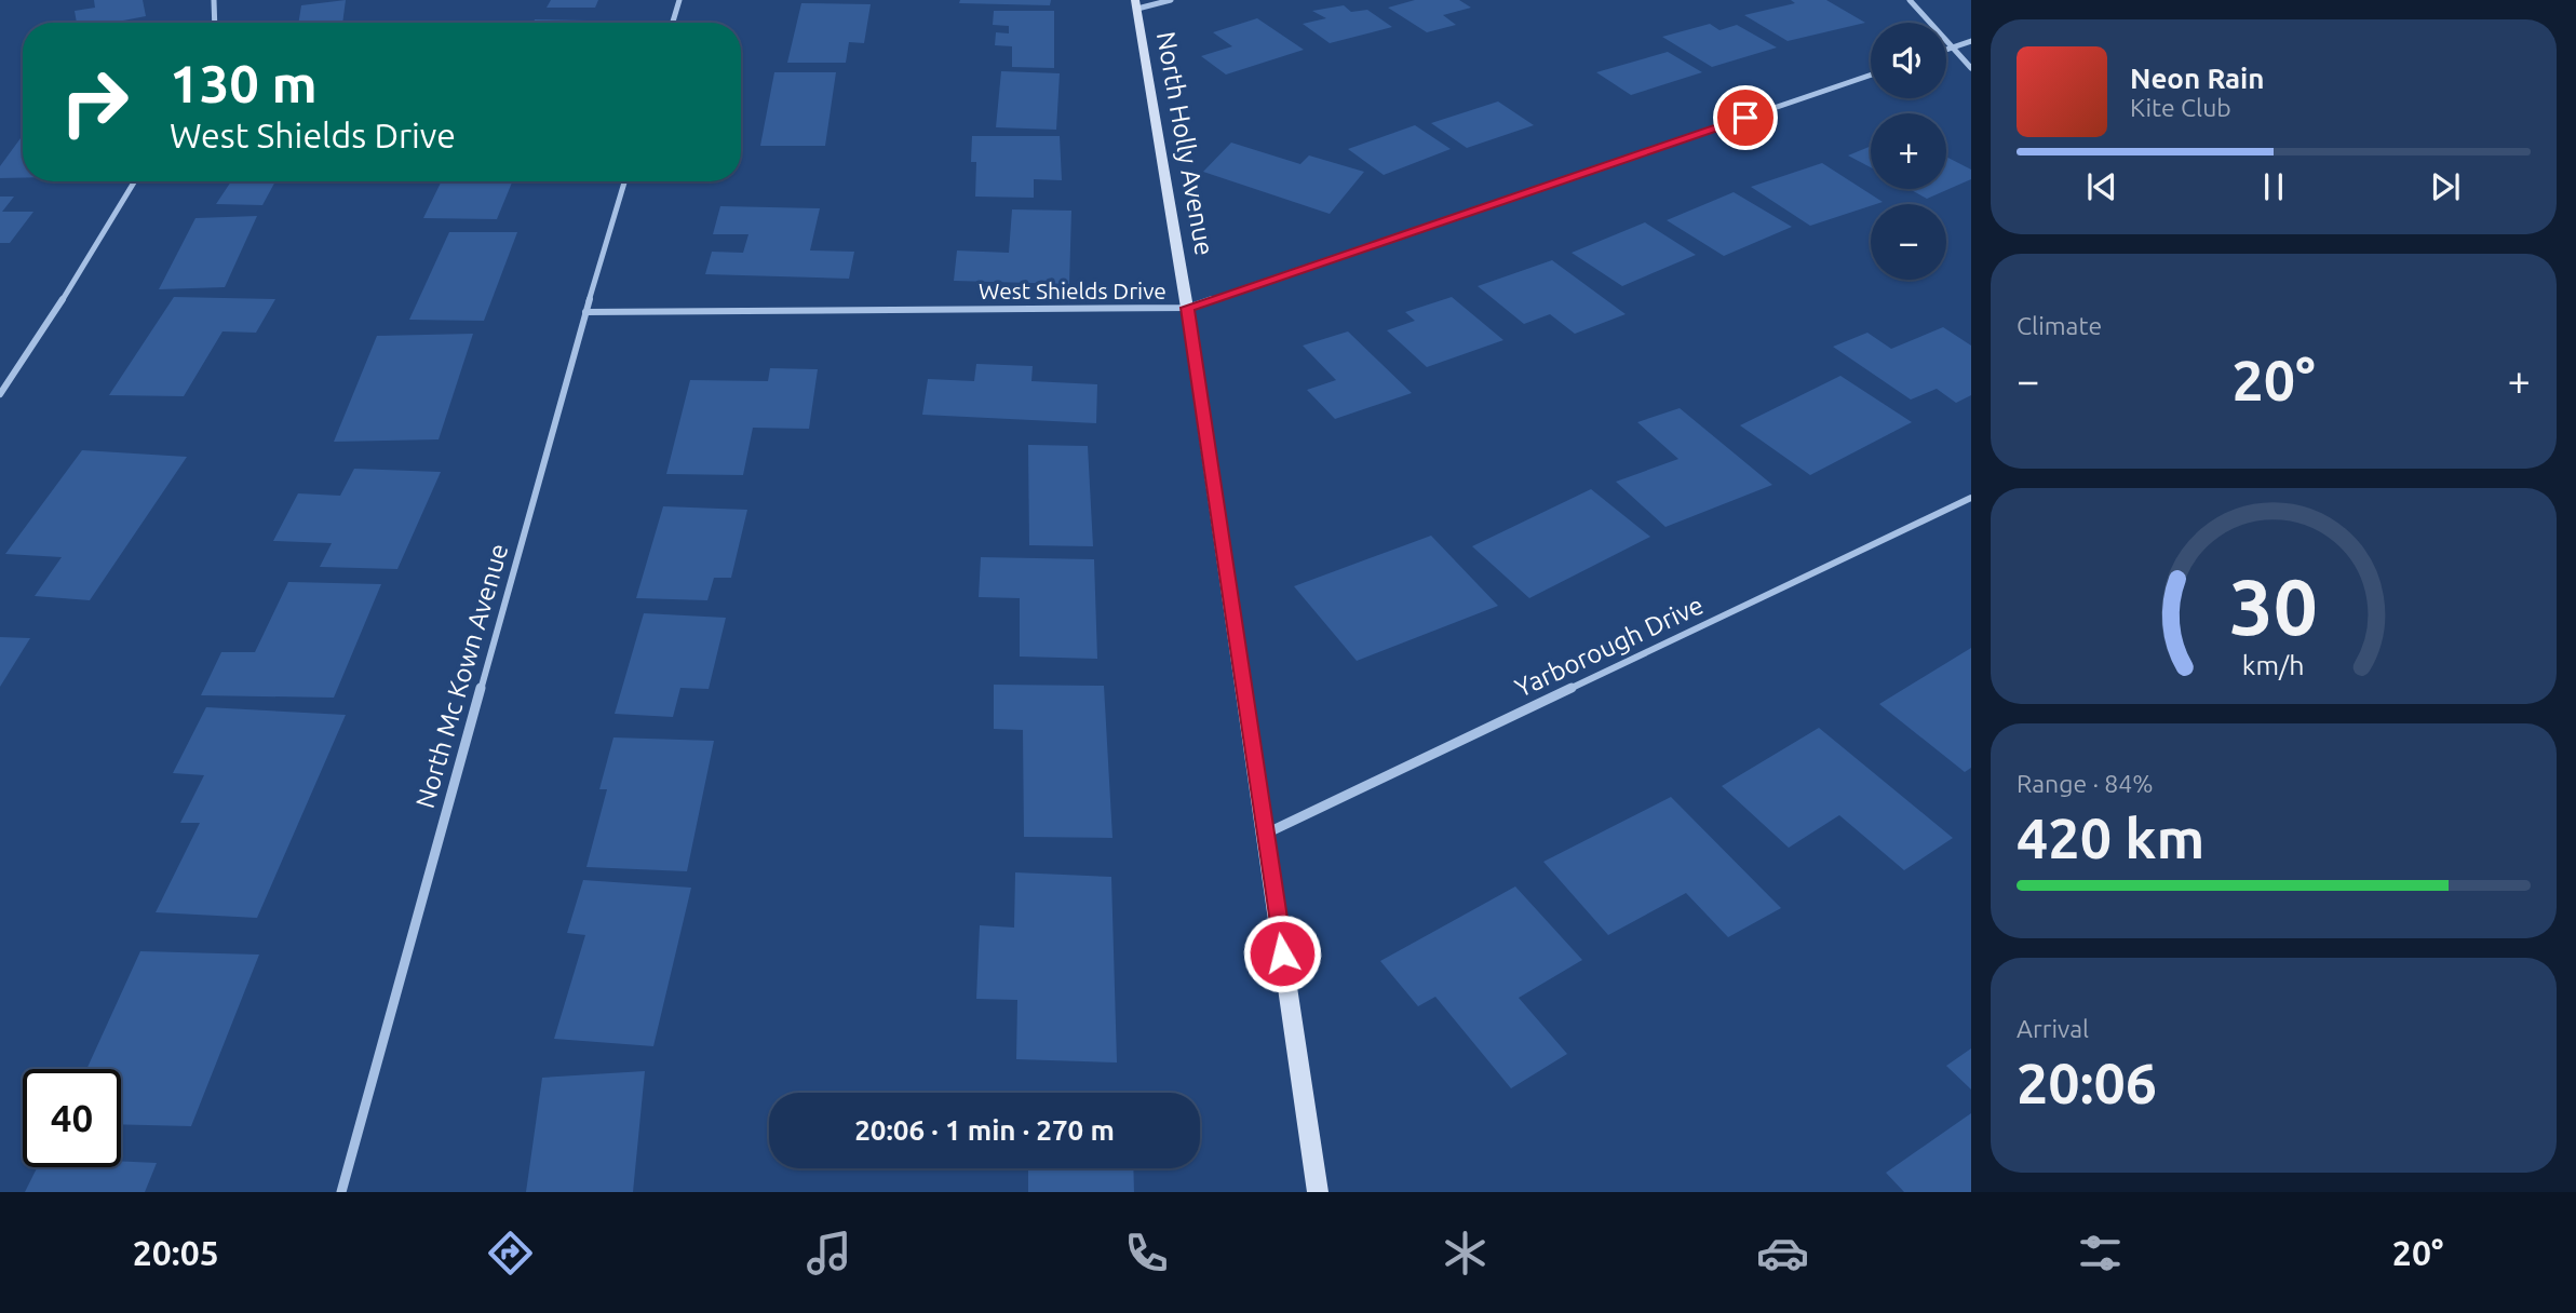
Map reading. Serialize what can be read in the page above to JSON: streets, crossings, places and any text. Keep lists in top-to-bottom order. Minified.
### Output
{"streets":{"street":["North Holly Avenue","West Shields Drive","Yarborough Drive","North Mc Kown Avenue"]},"crossings":[["North Holly Avenue","West Shields Drive"],["North Holly Avenue","Yarborough Drive"],["West Shields Drive","North Mc Kown Avenue"]],"page":{"map_buttons":["+","−"],"turn":["130 m","West Shields Drive"],"song":["Neon Rain","Kite Club"],"tile":["Climate",["Range · 84%","420 km"],["Arrival","20:06"]],"heat":["−","20°","+"],"limit":"40","trip":"20:06 · 1 min · 270 m","tabs":["20:05","20°"],"gauge":["30","km/h"]}}
